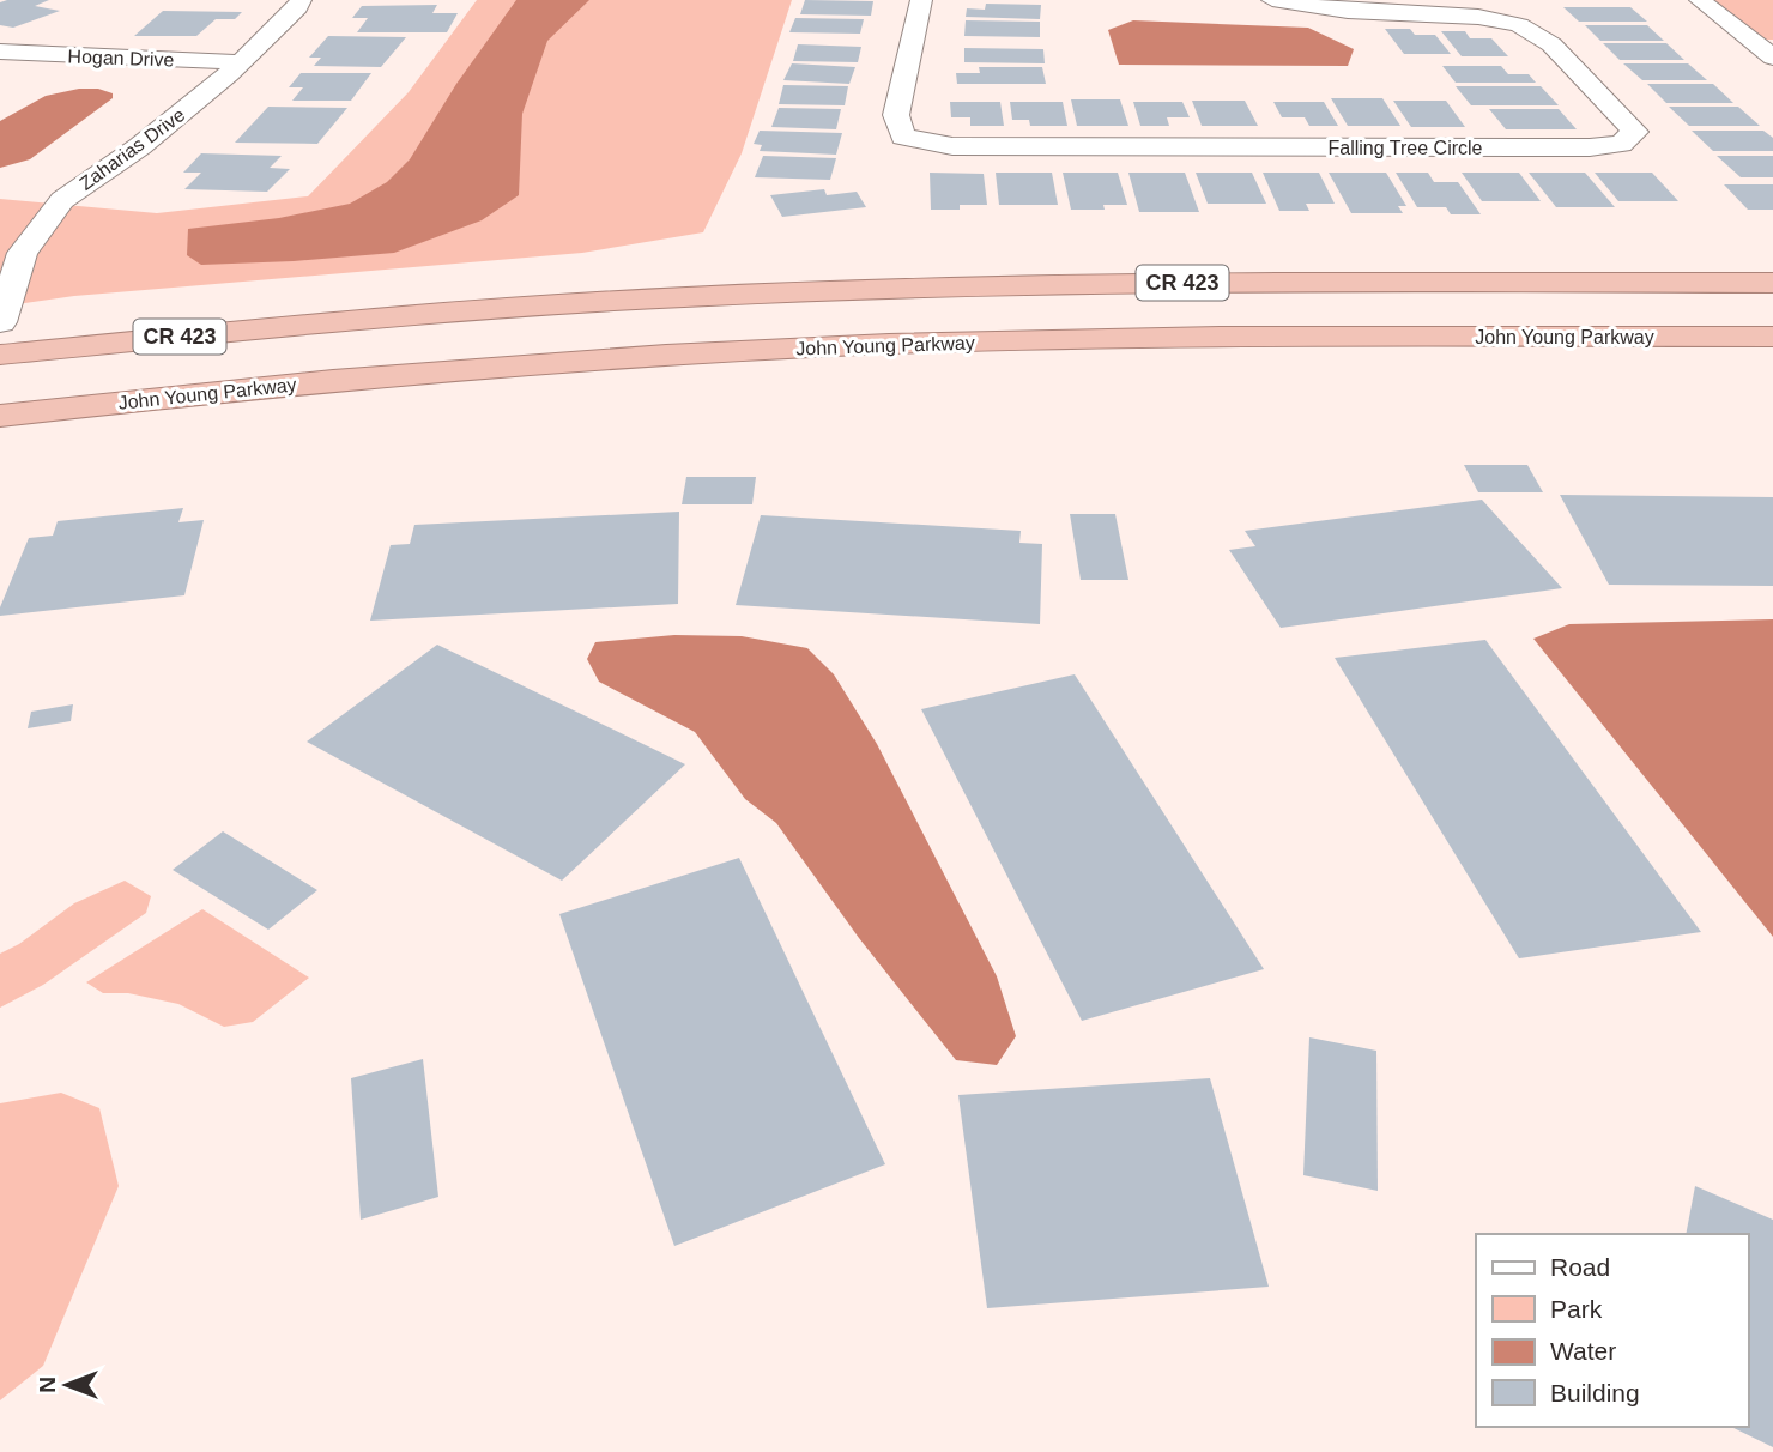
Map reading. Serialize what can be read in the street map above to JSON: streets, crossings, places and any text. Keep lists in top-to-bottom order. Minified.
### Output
{"streets":{"highway":["CR 423","John Young Parkway"],"street":["Hogan Drive","Falling Tree Circle","Zaharias Drive"]},"crossings":[["Hogan Drive","Zaharias Drive"]],"legend":["Road","Park","Water","Building"],"north":"left"}
